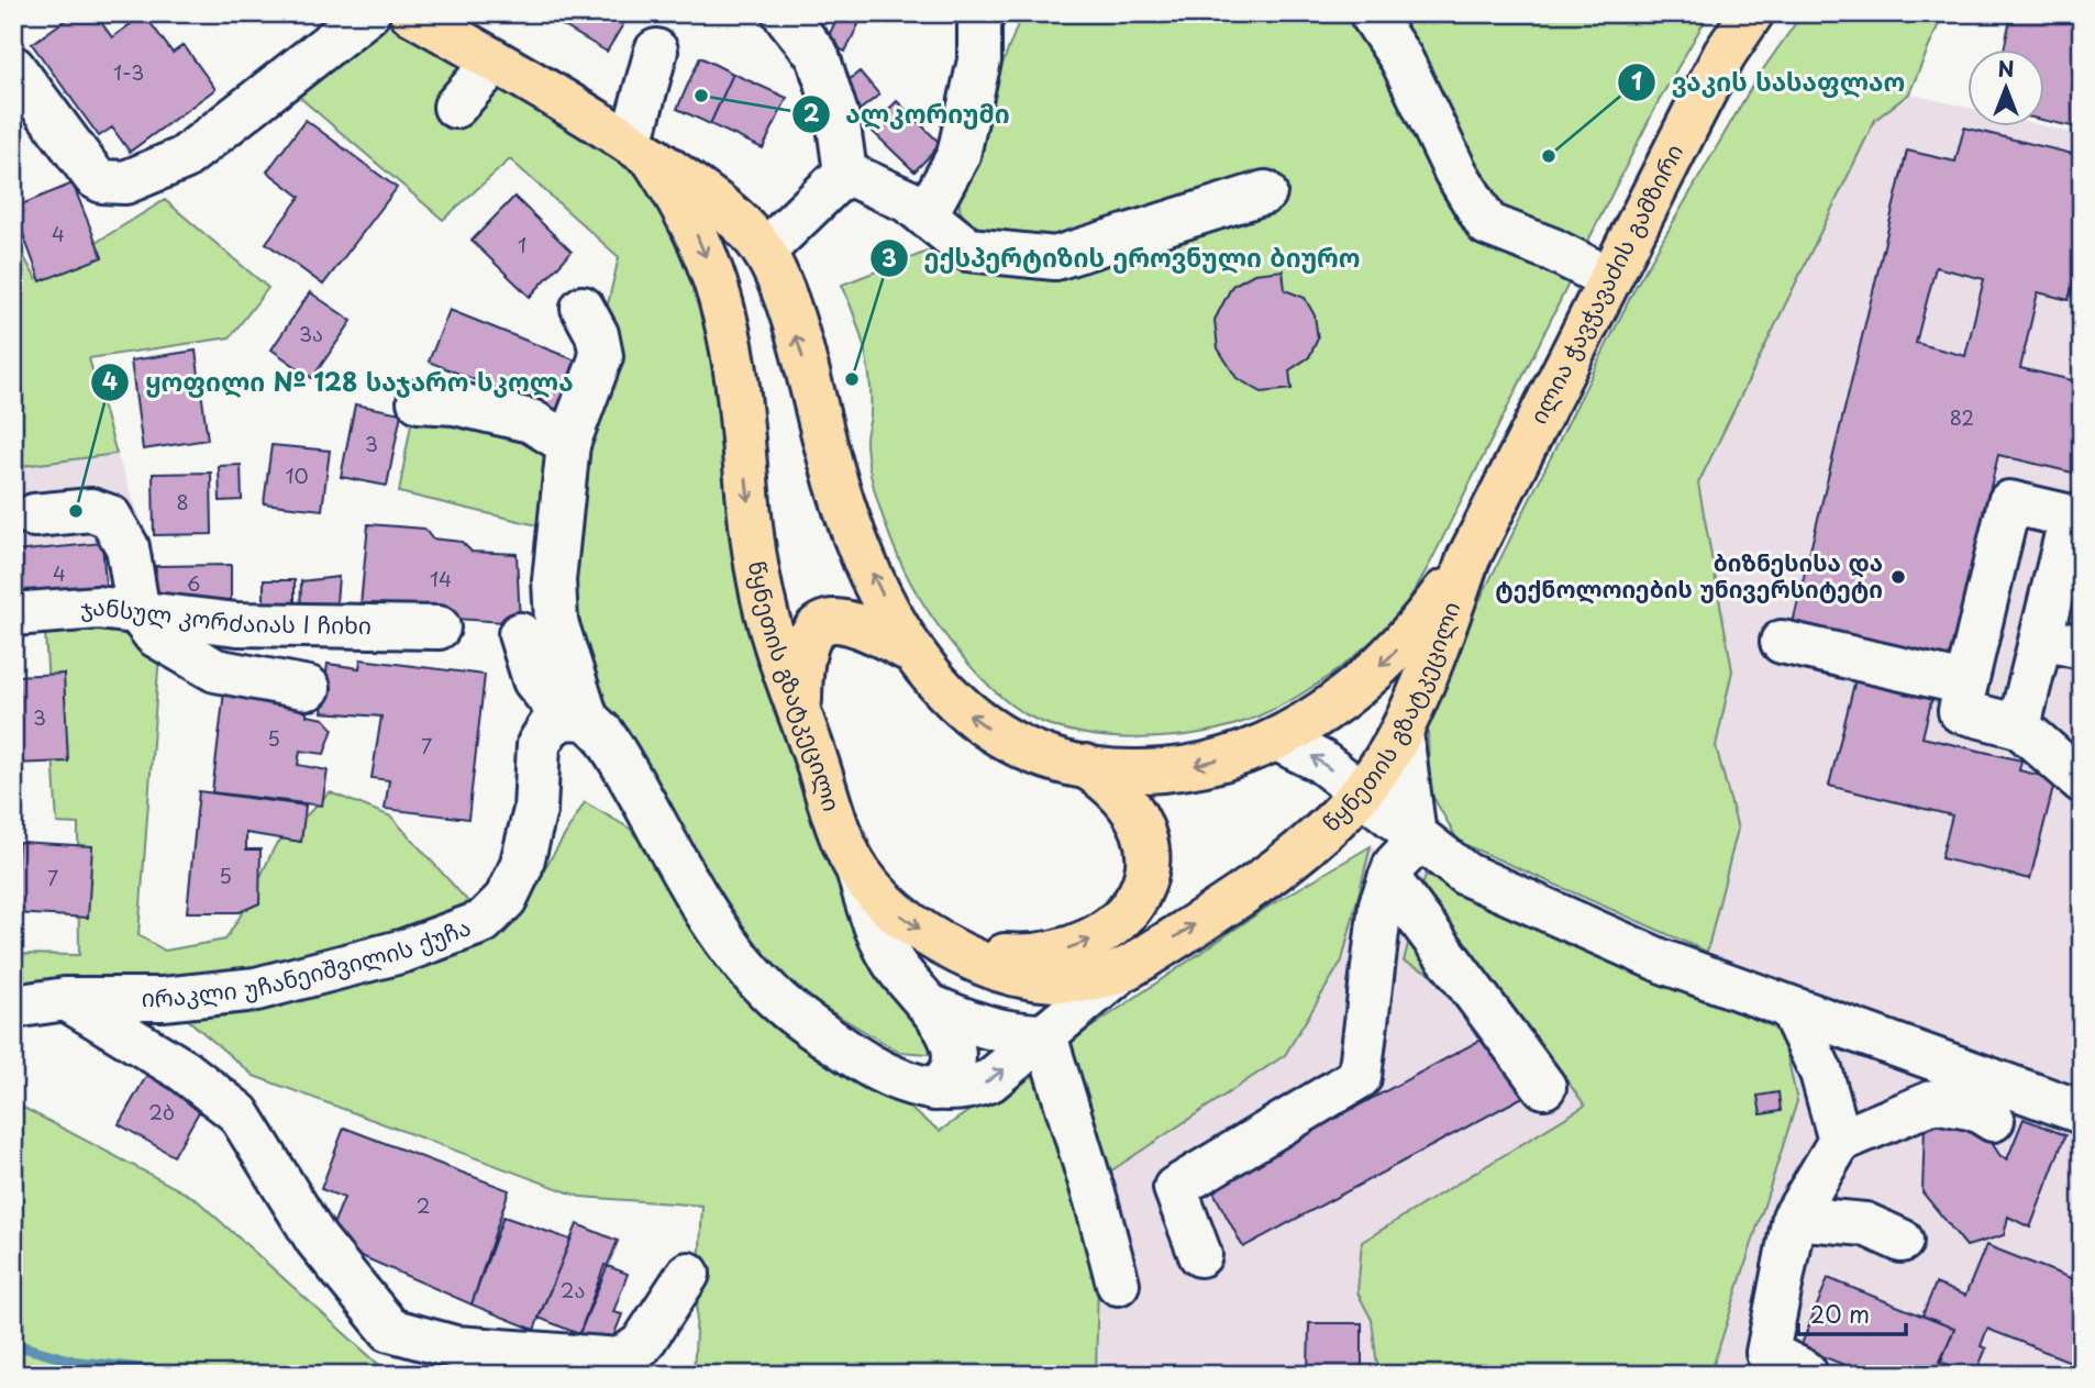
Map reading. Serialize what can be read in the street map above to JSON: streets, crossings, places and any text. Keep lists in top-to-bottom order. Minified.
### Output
{"streets":{"main road":["ილია ჭავჭავაძის გამზირი","წყნეთის გზატკეცილი"],"street":["ჯანსულ კორძაიას I ჩიხი","ირაკლი უჩანეიშვილის ქუჩა"]},"crossings":[["ილია ჭავჭავაძის გამზირი","წყნეთის გზატკეცილი"]],"places":["ალკორიუმი","ვაკის სასაფლაო","ექსპერტიზის ეროვნული ბიურო","ყოფილი № 128 საჯარო სკოლა","ბიზნესისა და ტექნოლოიების უნივერსიტეტი"],"house_numbers":["1-3","4","1","3ა","82","3","10","8","4","14","6","3","5","7","5","7","2ბ","2","2ა"],"scale_bar":"20 m","north":"top"}
